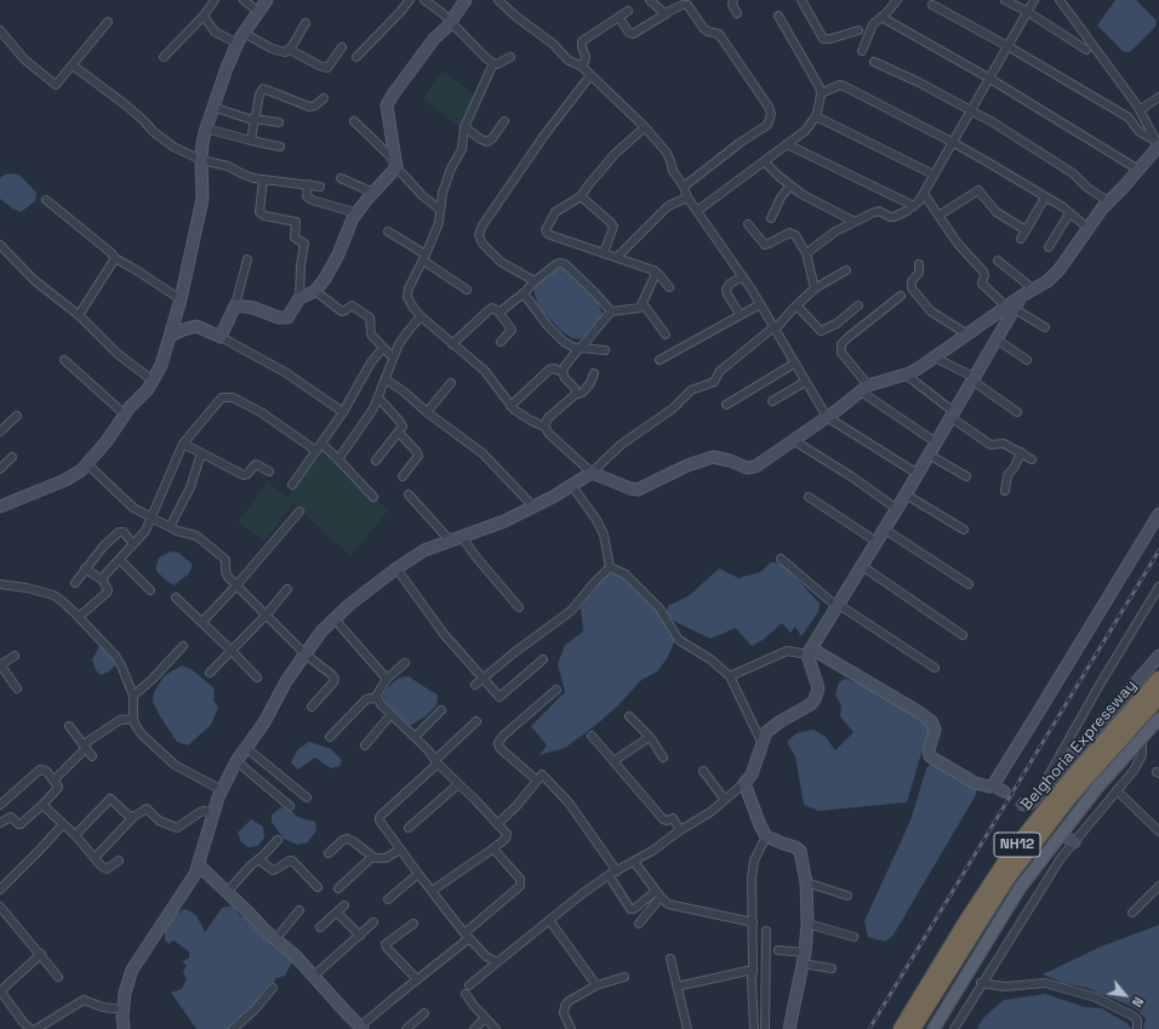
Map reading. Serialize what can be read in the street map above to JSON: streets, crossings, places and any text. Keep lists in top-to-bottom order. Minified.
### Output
{"streets":{"highway":["Belghoria Expressway","NH12"]},"north":"bottom right"}
